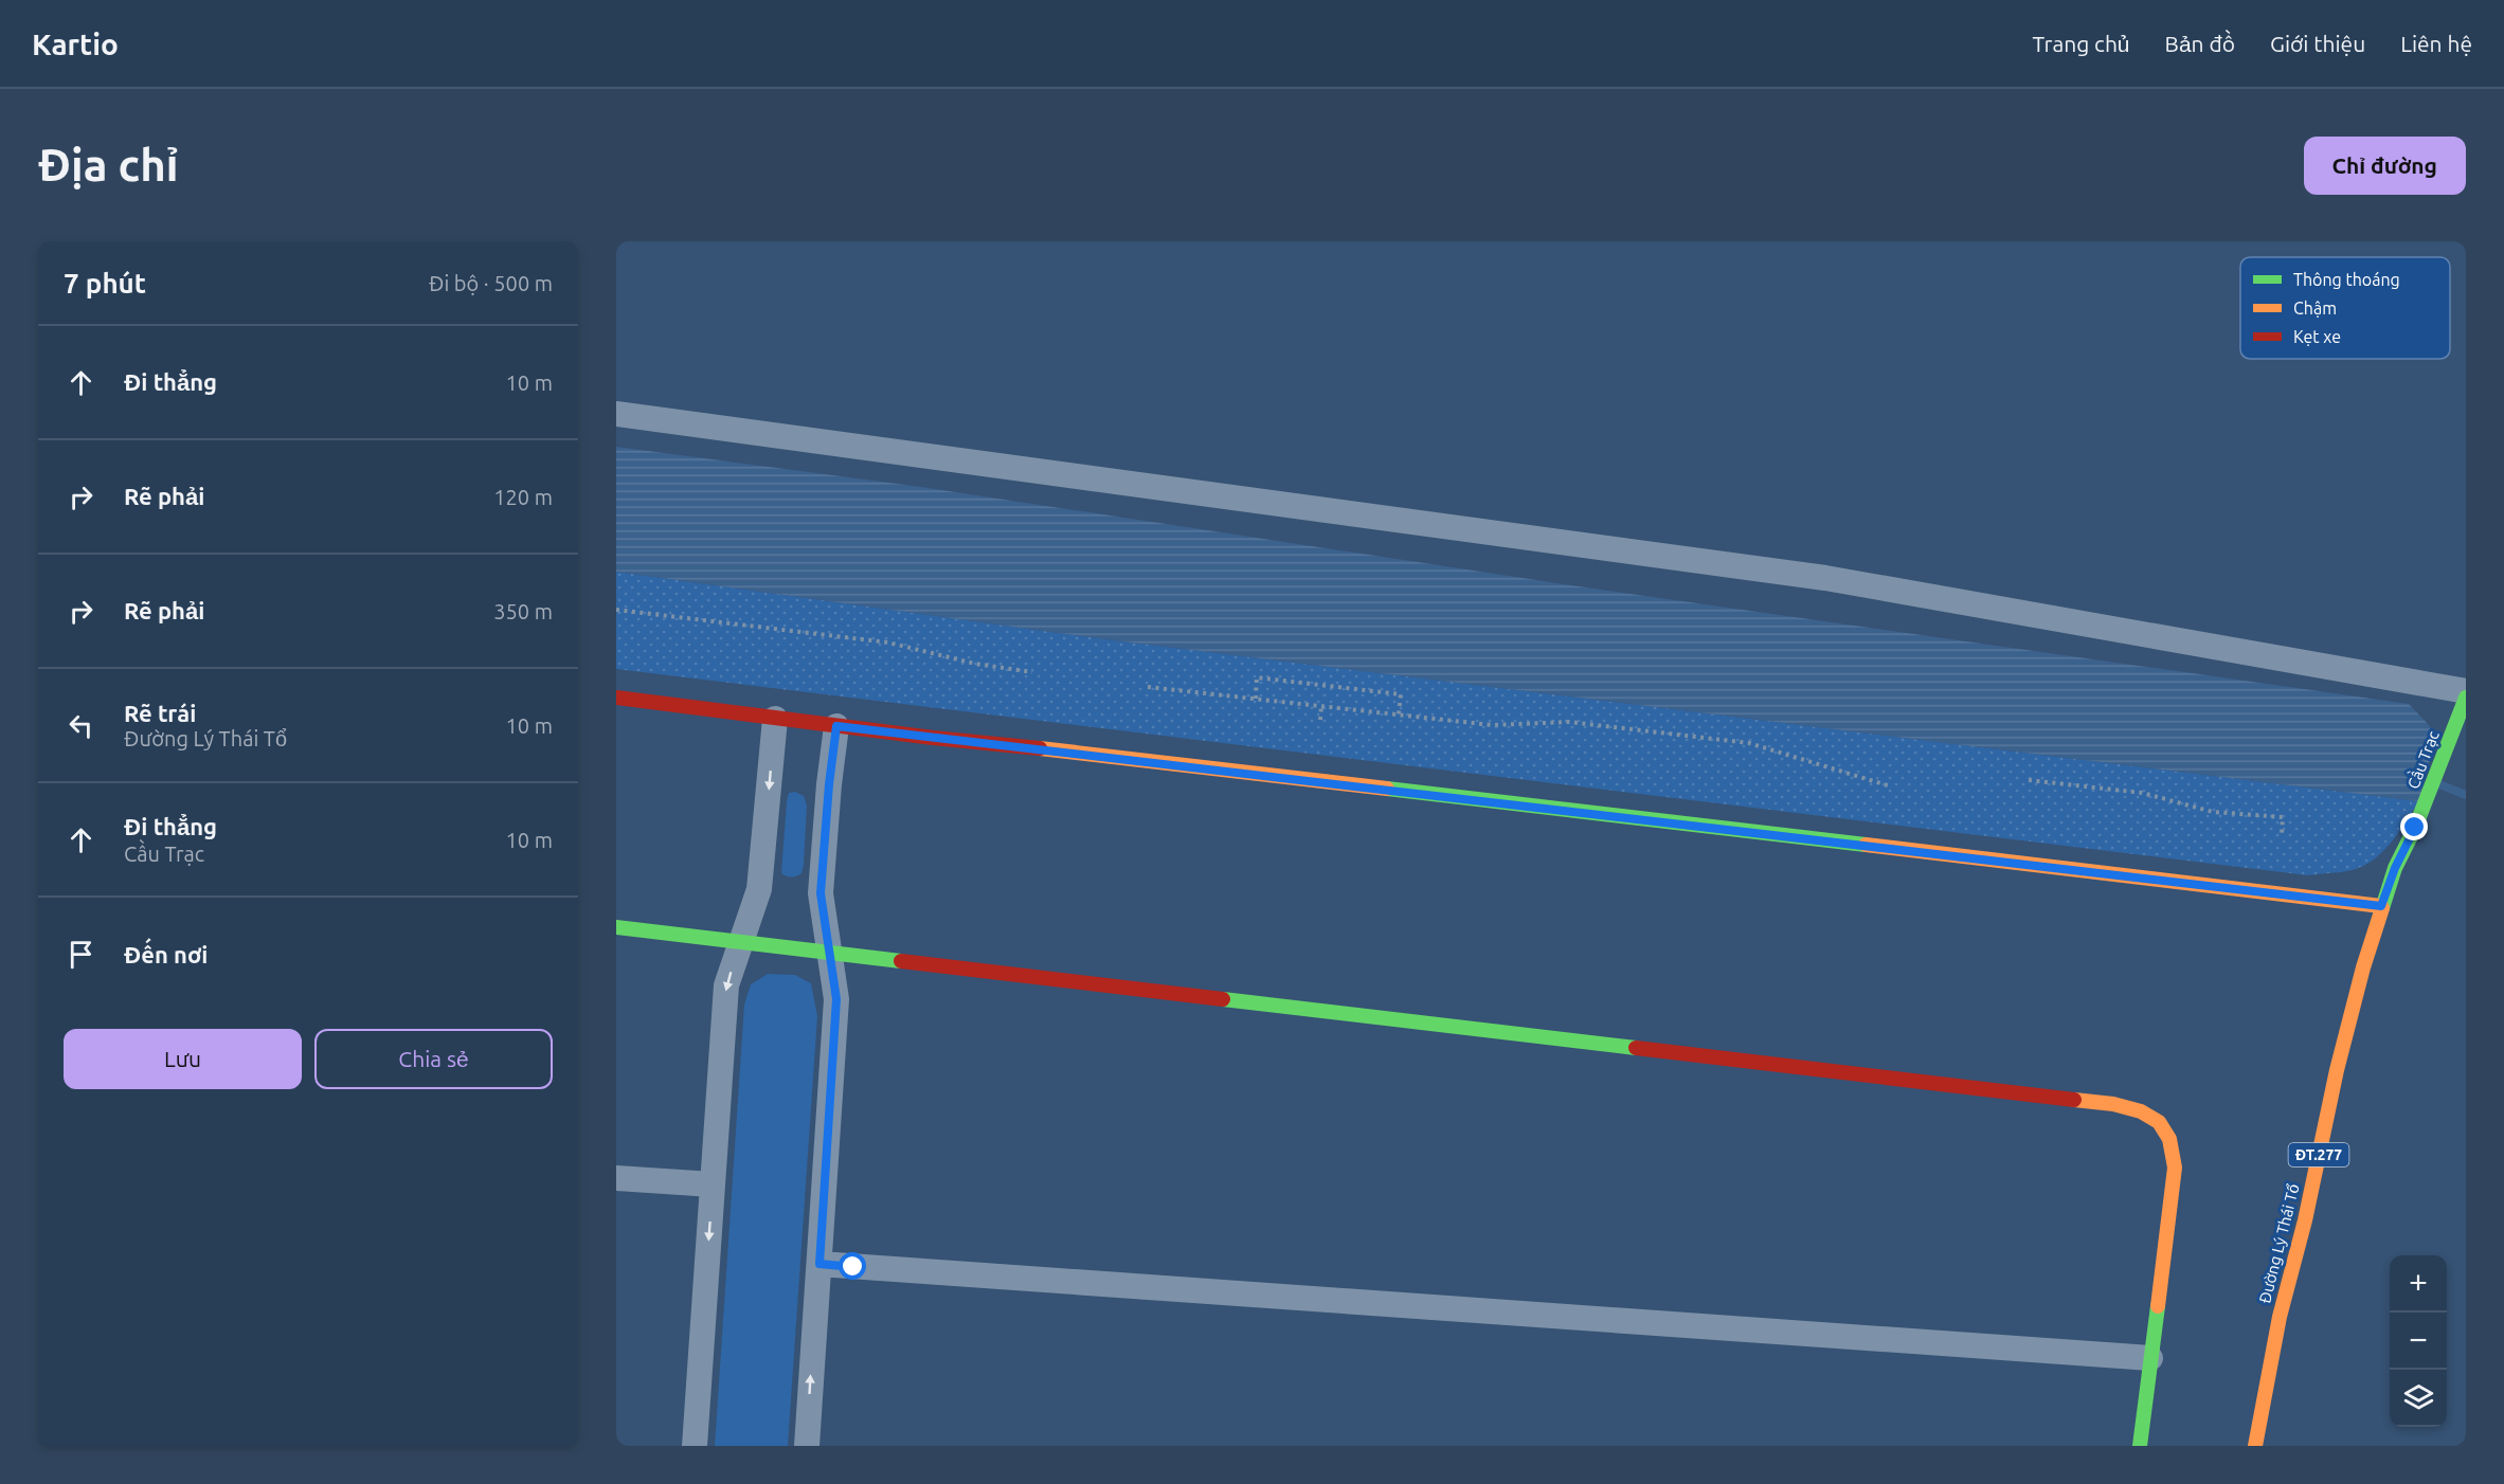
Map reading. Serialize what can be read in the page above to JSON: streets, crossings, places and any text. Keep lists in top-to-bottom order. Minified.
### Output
{"streets":{"street":["Cầu Trạc","ĐT.277","Đường Lý Thái Tổ"]},"crossings":[["Cầu Trạc","Đường Lý Thái Tổ"]],"legend":["Thông thoáng","Chậm","Kẹt xe"],"page":{"header":"Kartio","nav":["Trang chủ","Bản đồ","Giới thiệu","Liên hệ"],"buttons":["Chỉ đường",["Lưu","Chia sẻ"]],"title":"Địa chỉ","heading":["7 phút","Đi bộ · 500 m"],"list":[["Đi thẳng","10 m"],["Rẽ phải","120 m"],["Rẽ phải","350 m"],["Rẽ trái","Đường Lý Thái Tổ","10 m"],["Đi thẳng","Cầu Trạc","10 m"],"Đến nơi"],"map_buttons":["+","−"]}}
